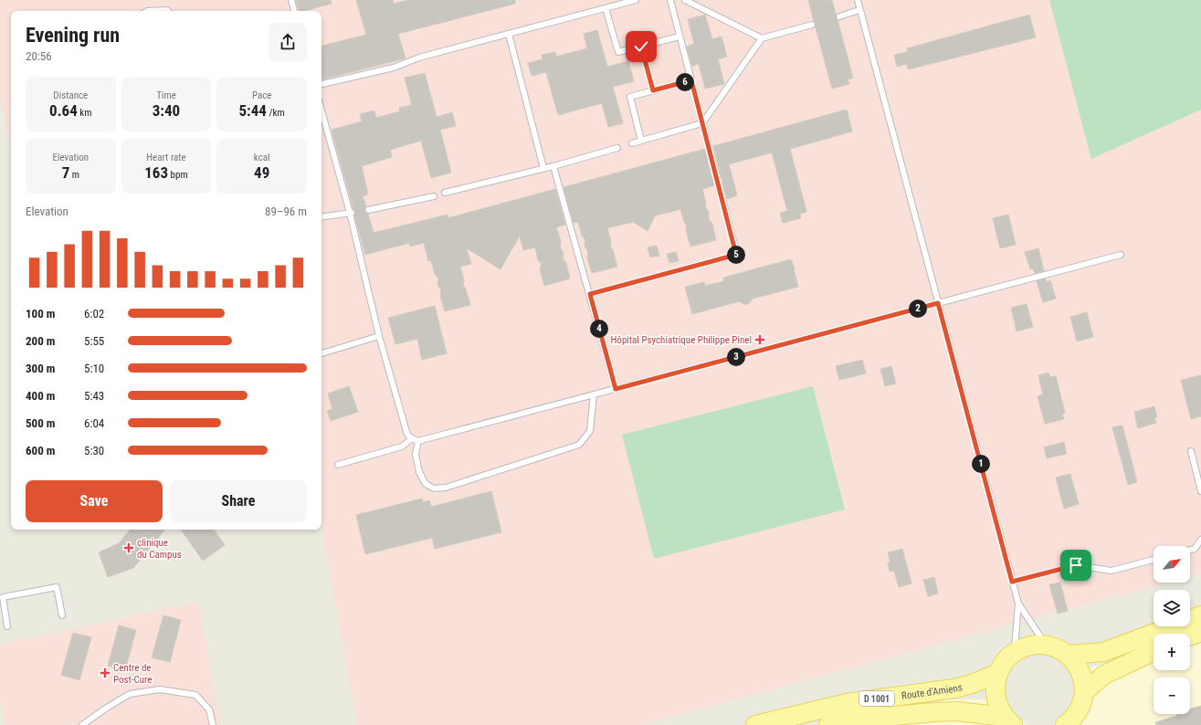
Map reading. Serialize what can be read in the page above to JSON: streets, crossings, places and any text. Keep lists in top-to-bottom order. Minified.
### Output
{"streets":{"main road":["Route d'Amiens","D 1001"]},"places":{"health":["Hôpital Psychiatrique Philippe Pinel","clinique du Campus","Centre de Post-Cure"]},"north":"top right","page":{"heading":["Evening run","20:56"],"pins":["6","5","2","4","3","1"],"stats":[["Distance","0.64 km"],["Time","3:40"],["Pace","5:44 /km"],["Elevation","7 m"],["Heart rate","163 bpm"],["kcal","49"]],"chart":["Elevation","89–96 m"],"list":[{"name":"100 m","note":"6:02"},{"name":"200 m","note":"5:55"},{"name":"300 m","note":"5:10"},{"name":"400 m","note":"5:43"},{"name":"500 m","note":"6:04"},{"name":"600 m","note":"5:30"}],"buttons":["Save","Share"],"map_buttons":["+","−"]}}
